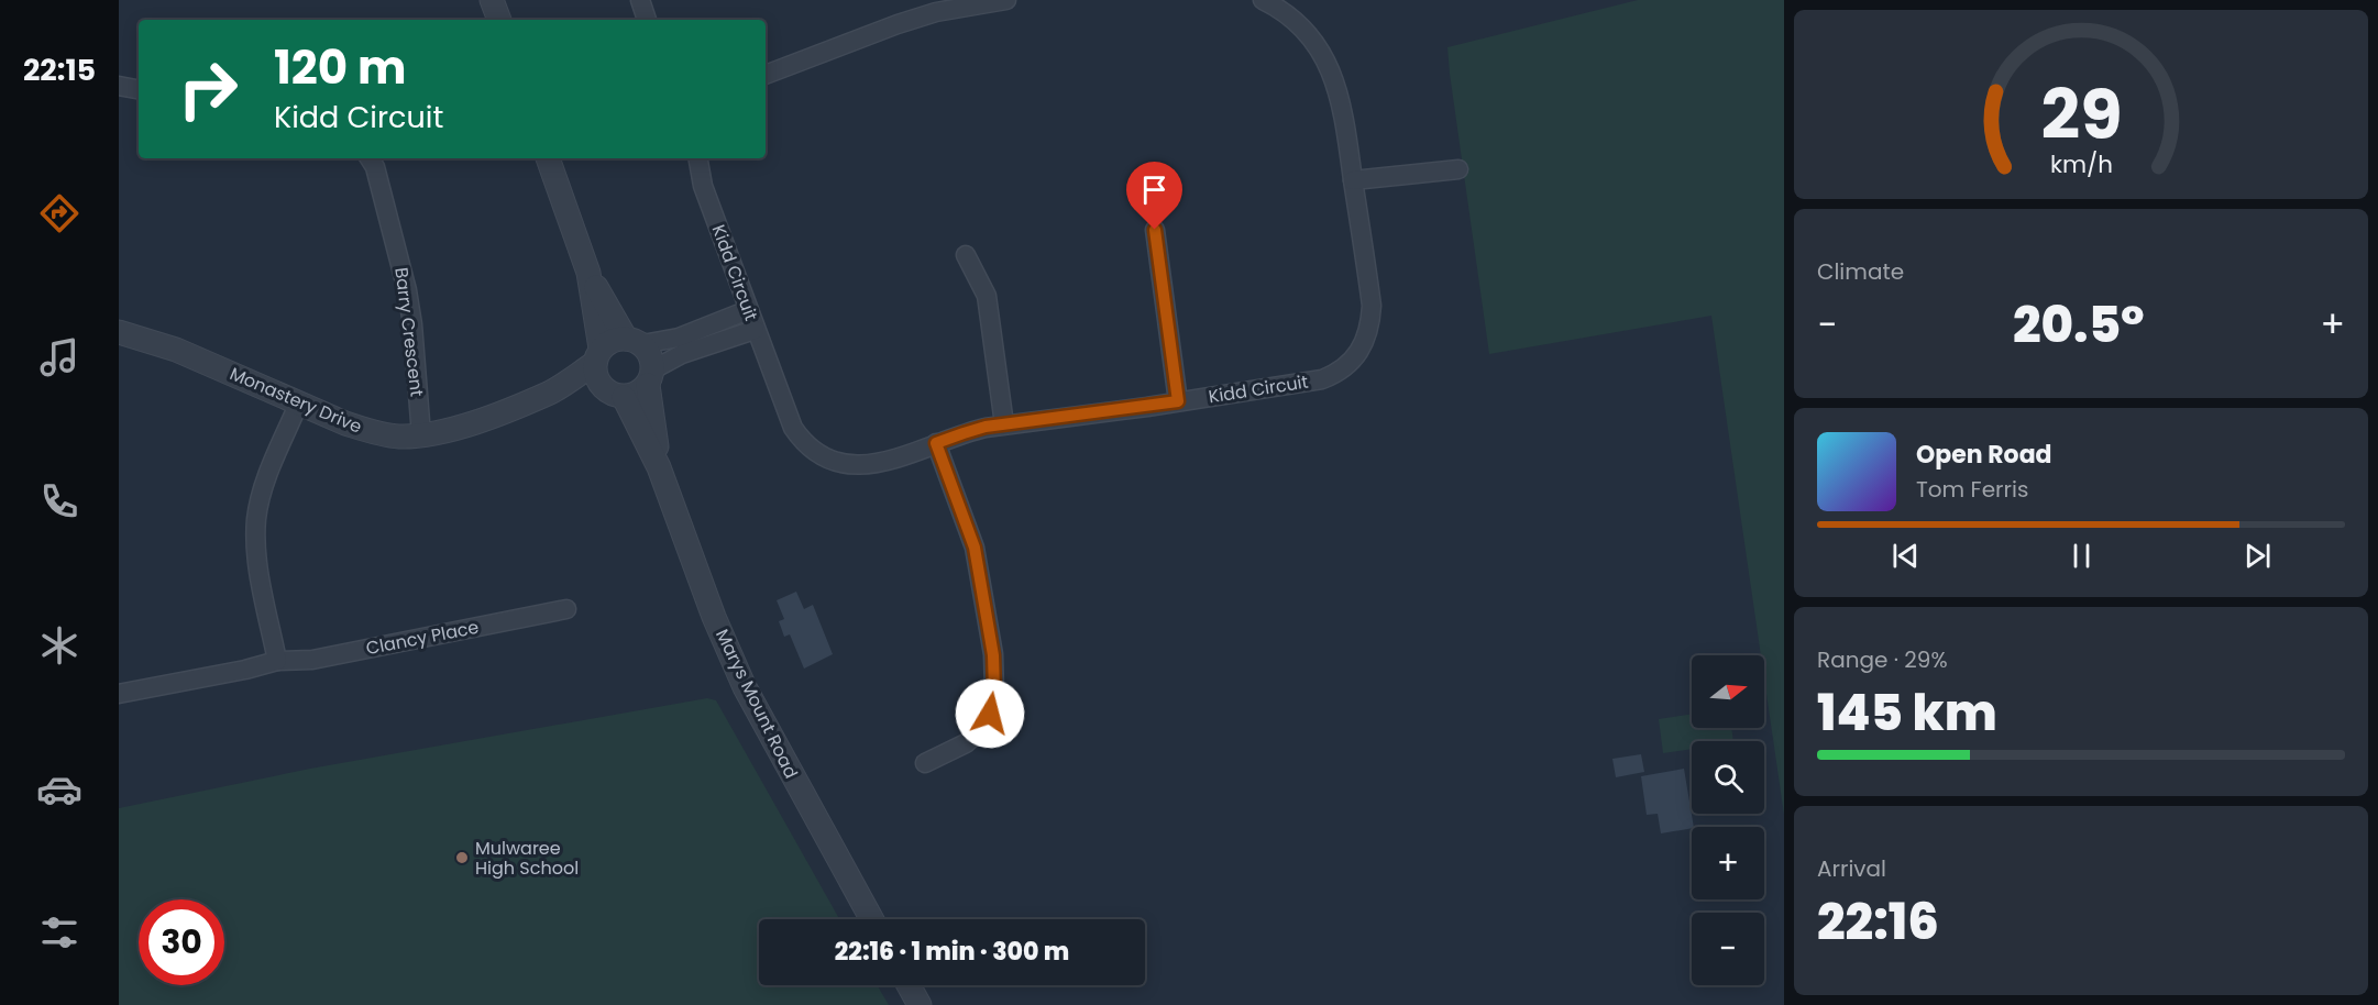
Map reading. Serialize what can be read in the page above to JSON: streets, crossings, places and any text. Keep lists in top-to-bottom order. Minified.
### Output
{"streets":{"street":["Kidd Circuit","Barry Crescent","Monastery Drive","Clancy Place","Marys Mount Road"]},"crossings":[["Barry Crescent","Monastery Drive"],["Monastery Drive","Marys Mount Road"]],"places":["Mulwaree High School"],"north":"right","page":{"tabs":"22:15","turn":["120 m","Kidd Circuit"],"tile":["Climate",["Range · 29%","145 km"],["Arrival","22:16"]],"heat":["−","20.5°","+"],"song":["Open Road","Tom Ferris"],"map_buttons":["+","−"],"limit":"30","trip":"22:16 · 1 min · 300 m","gauge":["29","km/h"]}}
